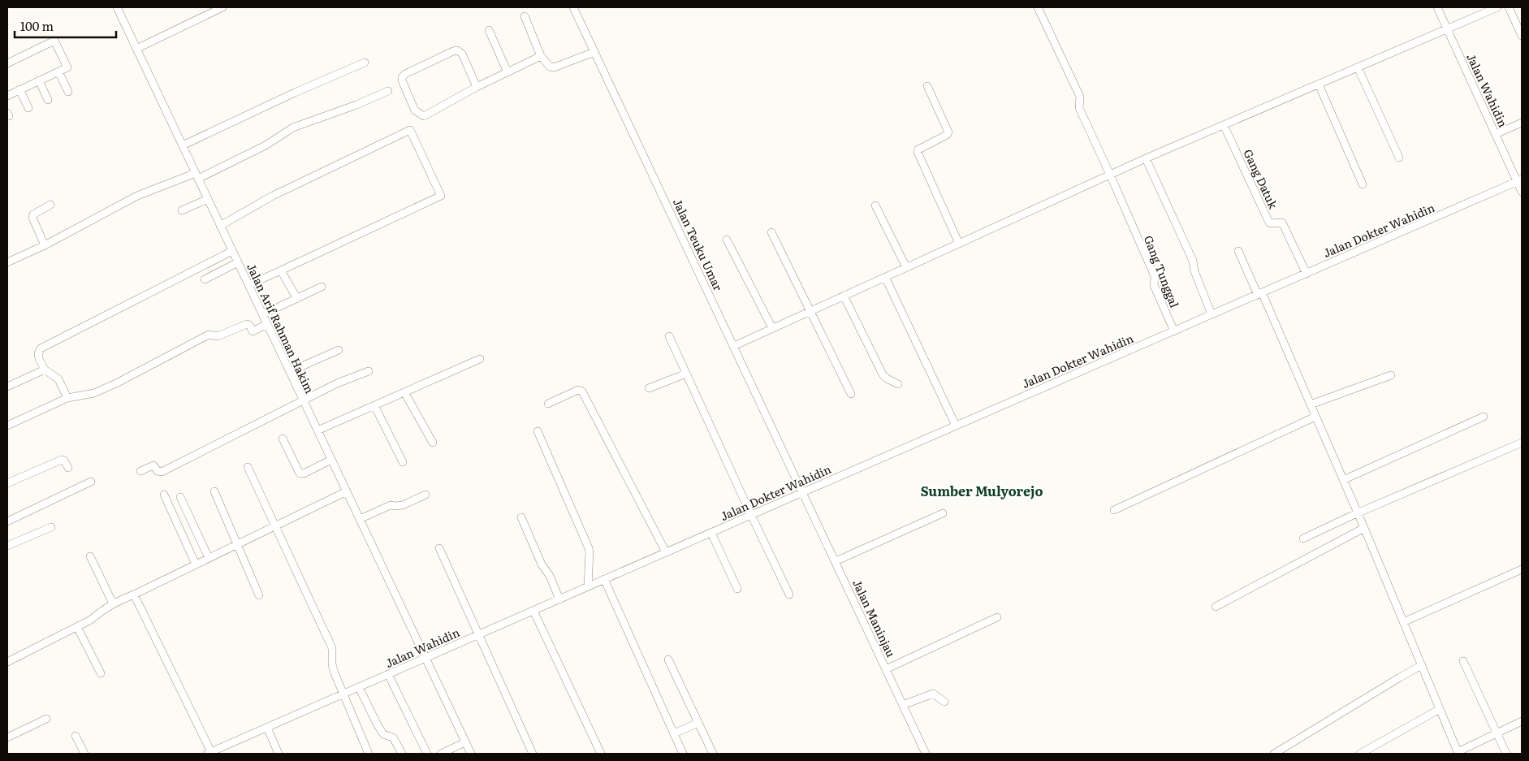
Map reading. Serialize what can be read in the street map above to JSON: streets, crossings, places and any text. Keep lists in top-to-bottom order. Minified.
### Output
{"streets":{"street":["Jalan Wahidin","Gang Datuk","Jalan Dokter Wahidin","Jalan Teuku Umar","Gang Tunggal","Jalan Arif Rahman Hakim","Jalan Maninjau"]},"crossings":[["Jalan Wahidin","Jalan Dokter Wahidin"],["Jalan Wahidin","Jalan Arif Rahman Hakim"],["Gang Datuk","Jalan Dokter Wahidin"],["Jalan Dokter Wahidin","Jalan Teuku Umar"],["Jalan Dokter Wahidin","Gang Tunggal"],["Jalan Dokter Wahidin","Jalan Maninjau"],["Jalan Teuku Umar","Jalan Maninjau"]],"districts":["Sumber Mulyorejo"],"scale_bar":"100 m"}
